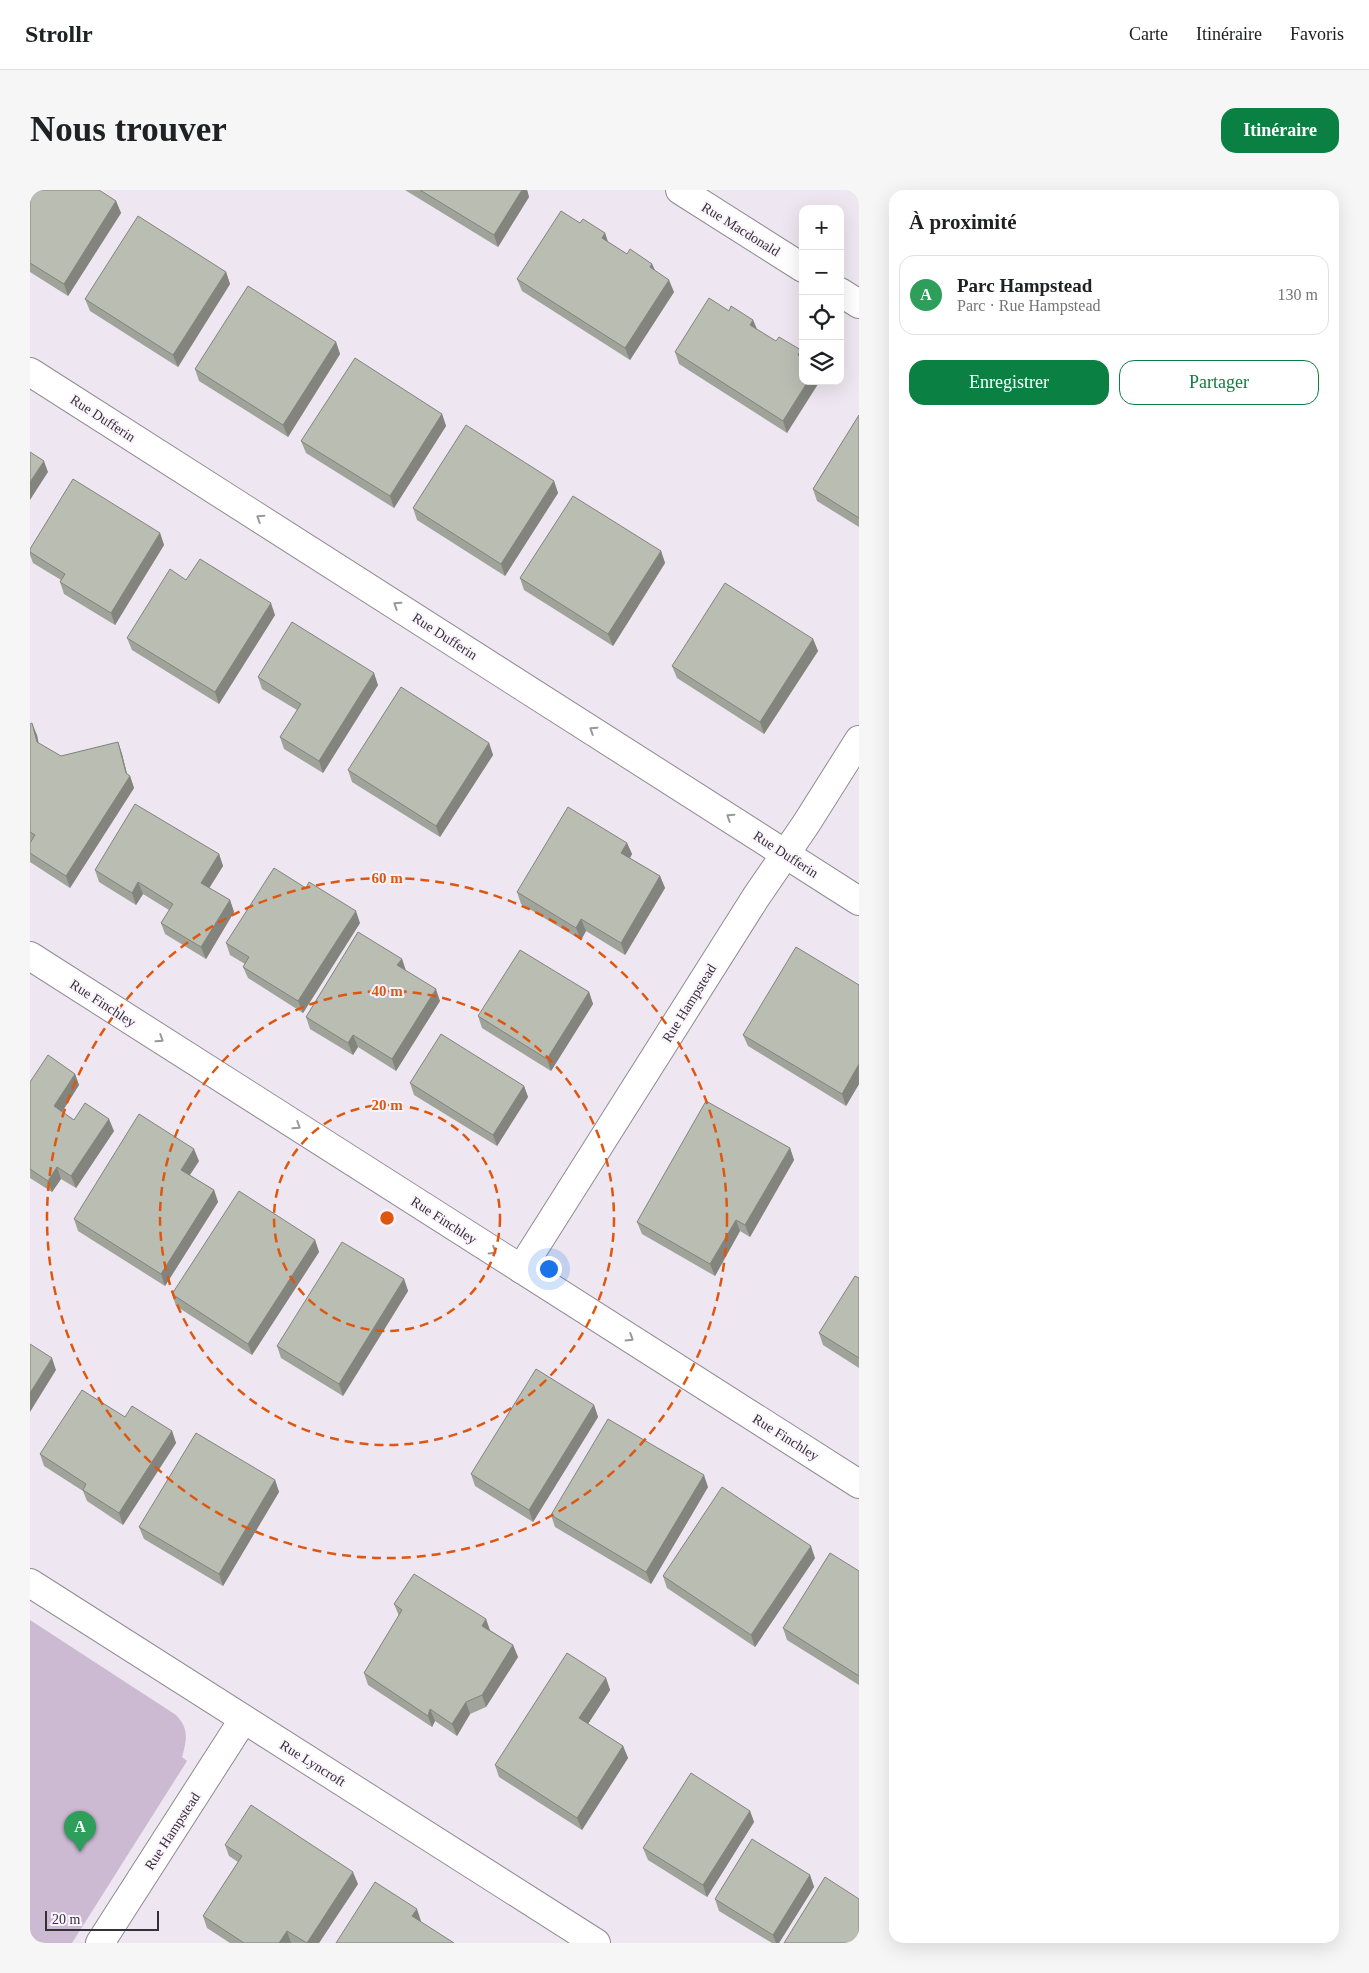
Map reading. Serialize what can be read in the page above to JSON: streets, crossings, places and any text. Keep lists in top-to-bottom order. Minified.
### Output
{"streets":{"street":["Rue Macdonald","Rue Dufferin","Rue Finchley","Rue Hampstead","Rue Lyncroft"]},"crossings":[["Rue Dufferin","Rue Hampstead"],["Rue Finchley","Rue Hampstead"],["Rue Hampstead","Rue Lyncroft"]],"one_way":["Rue Dufferin","Rue Finchley"],"scale_bar":"20 m","page":{"header":"Strollr","nav":["Carte","Itinéraire","Favoris"],"buttons":["Itinéraire",["Enregistrer","Partager"]],"title":"Nous trouver","heading":"À proximité","map_buttons":["+","−"],"list":[{"mark":"A","name":"Parc Hampstead","note":"Parc · Rue Hampstead","value":"130 m"}],"pins":"A","scale":"20 m"},"rings":["60 m","40 m","20 m"]}
